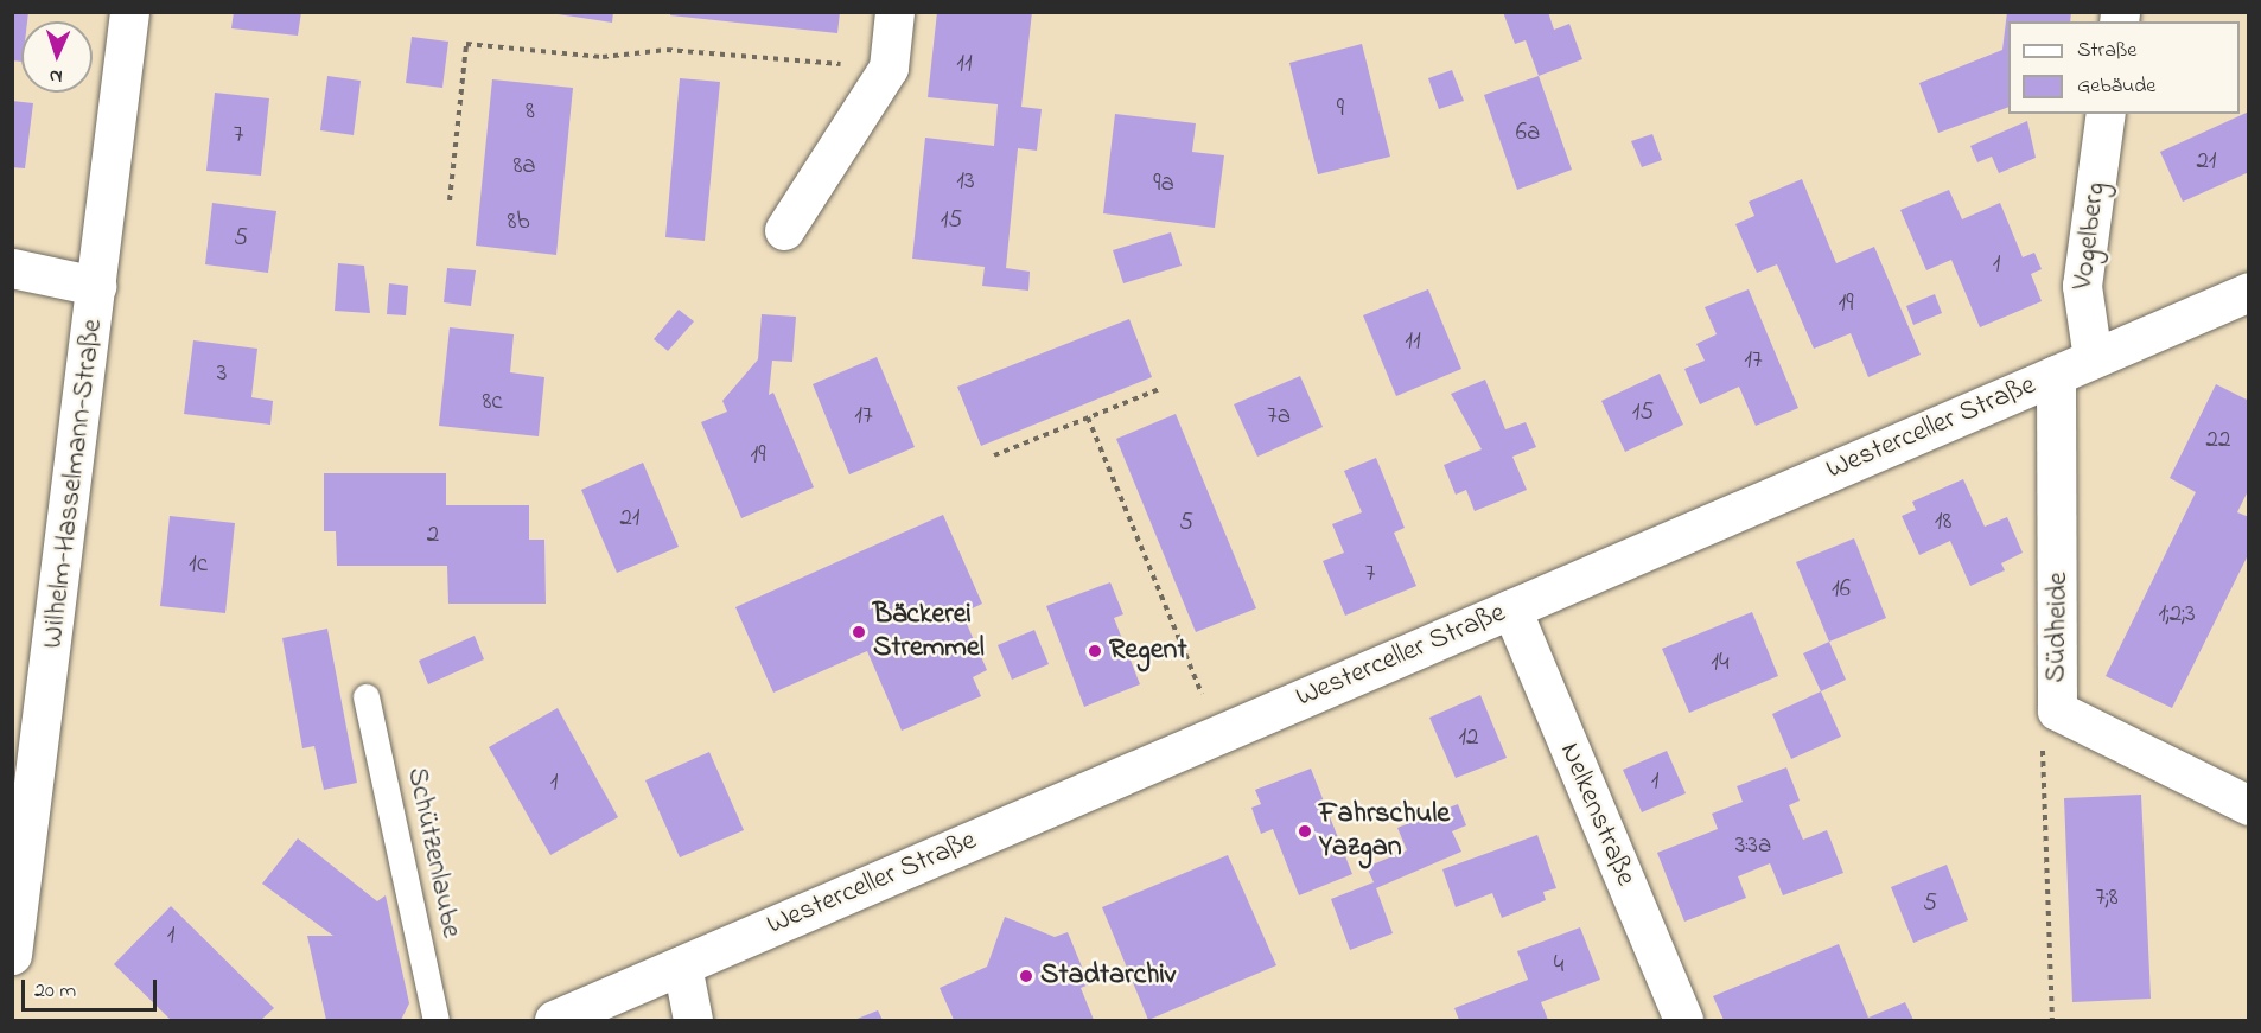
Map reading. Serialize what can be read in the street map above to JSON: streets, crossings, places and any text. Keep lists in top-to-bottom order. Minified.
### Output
{"streets":{"street":["Vogelberg","Westerceller Straße","Wilhelm-Hasselmann-Straße","Südheide","Nelkenstraße"],"lane":["Schützenlaube"]},"crossings":[["Vogelberg","Westerceller Straße"],["Westerceller Straße","Südheide"],["Westerceller Straße","Nelkenstraße"]],"places":["Bäckerei Stremmel","Regent","Fahrschule Yazgan","Stadtarchiv"],"house_numbers":["11","9","8","6a","7","21","8a","13","9a","15","8b","5","1","19","11","17","3","8c","15","17","7a","22","19","21","18","5","2","1c","7","16","1;2;3","14","12","1","1","3:3a","7;8","5","1","4"],"legend":["Straße","Gebäude"],"scale_bar":"20 m","north":"bottom"}
